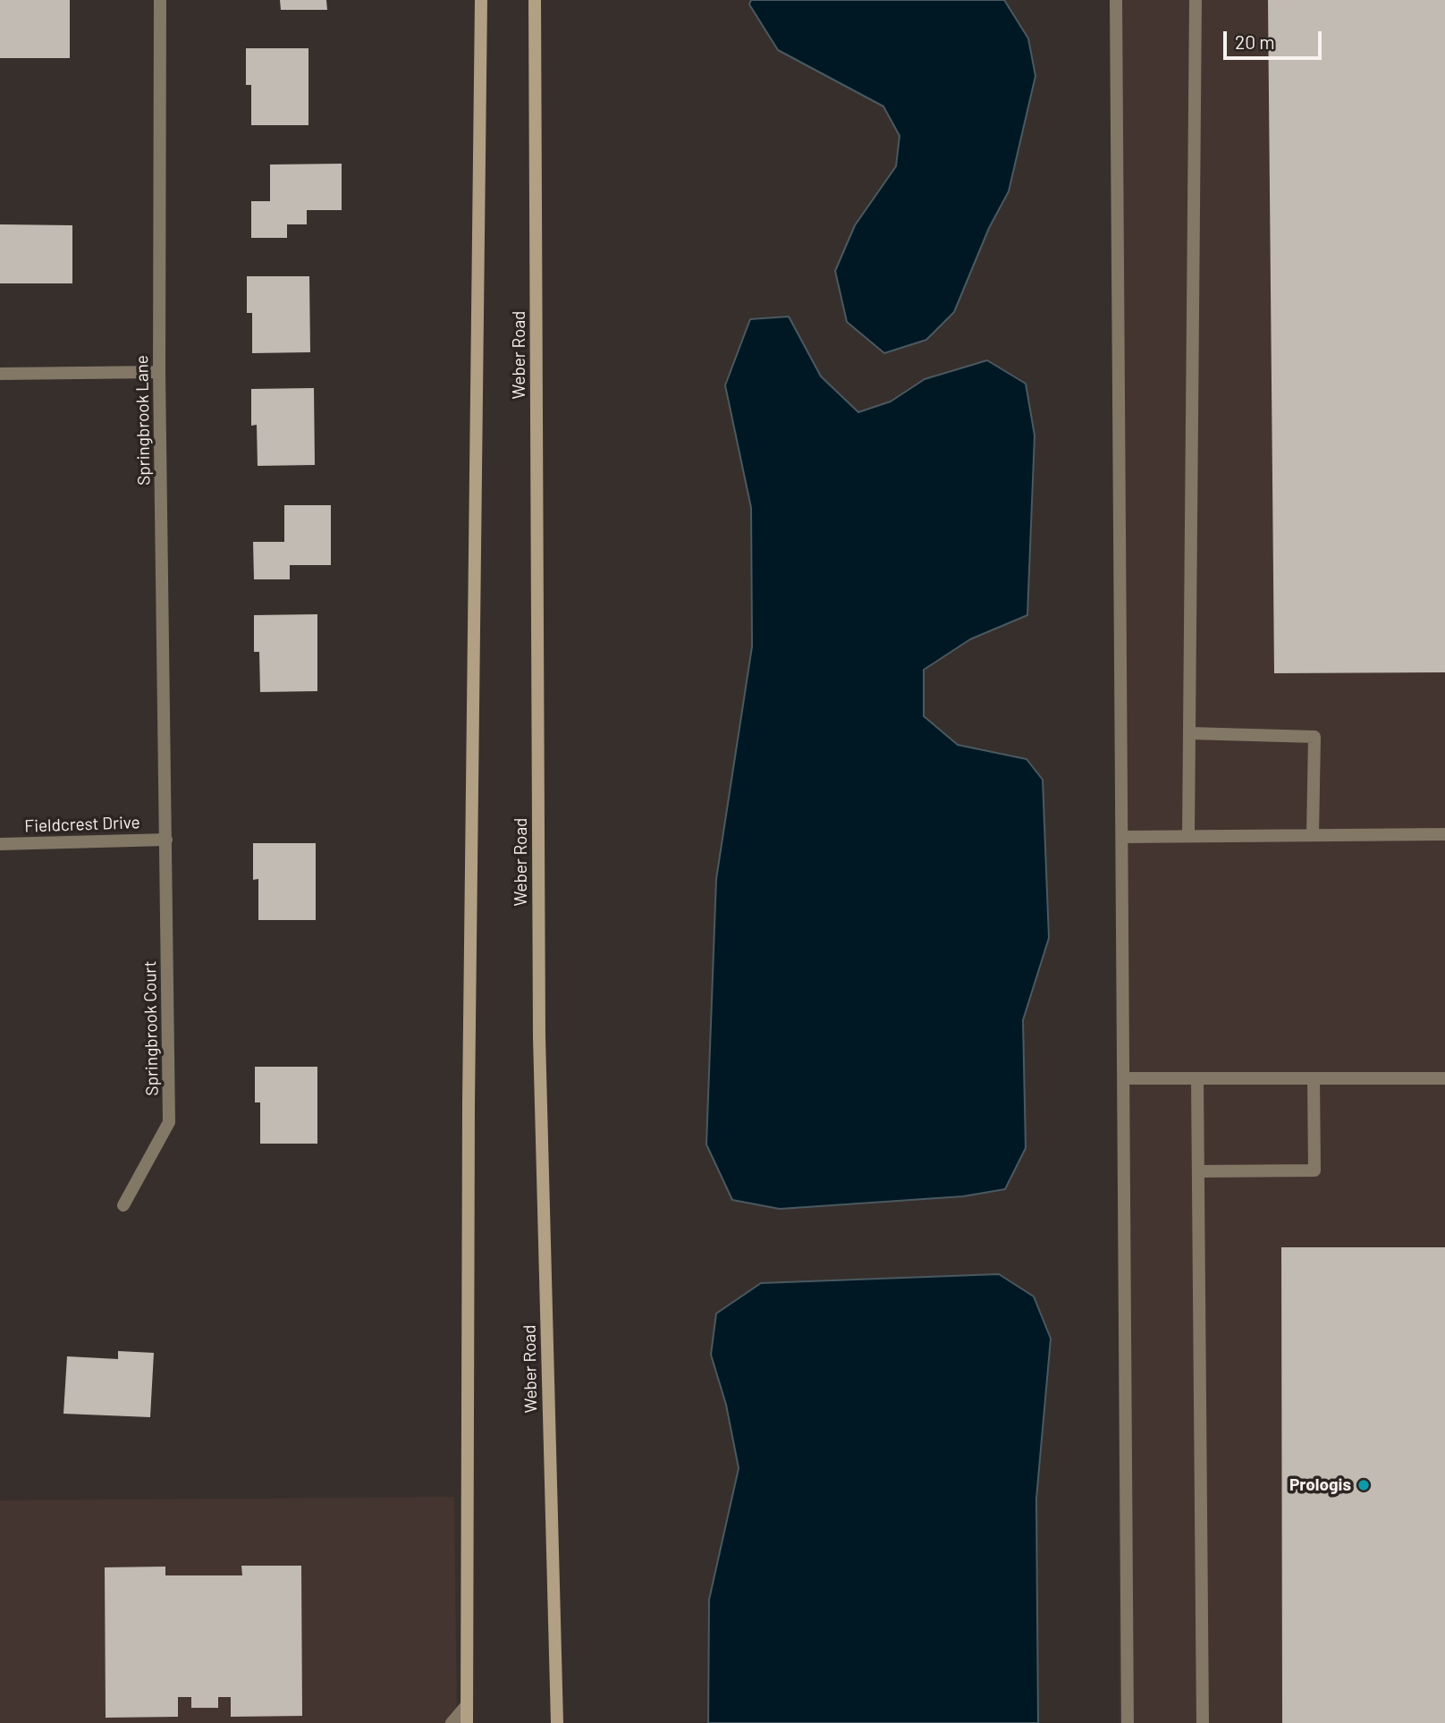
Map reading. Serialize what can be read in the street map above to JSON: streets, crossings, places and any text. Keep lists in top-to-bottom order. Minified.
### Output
{"streets":{"main road":["Weber Road"],"street":["Springbrook Lane","Fieldcrest Drive","Springbrook Court"]},"crossings":[["Springbrook Lane","Fieldcrest Drive"],["Springbrook Lane","Springbrook Court"],["Fieldcrest Drive","Springbrook Court"]],"places":["Prologis"],"scale_bar":"20 m"}
